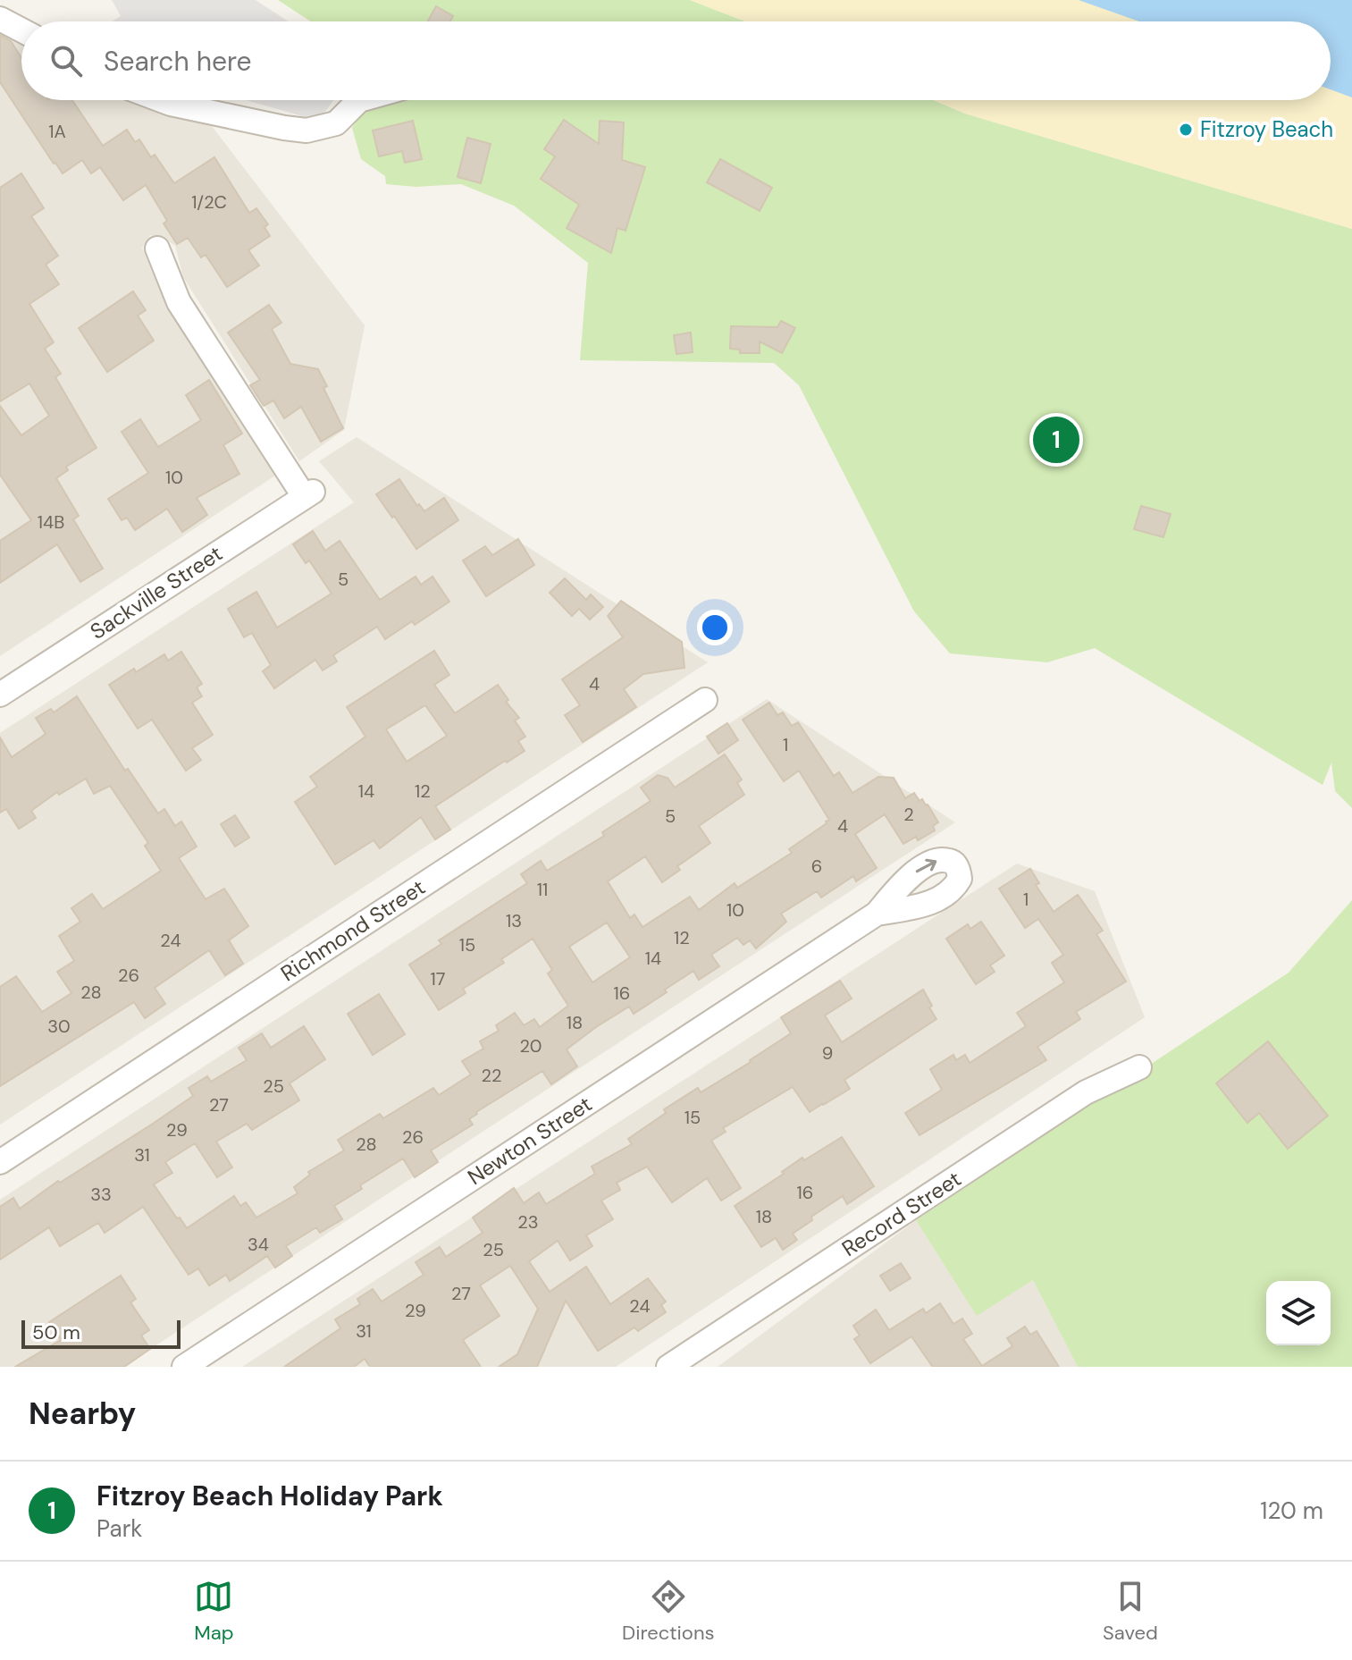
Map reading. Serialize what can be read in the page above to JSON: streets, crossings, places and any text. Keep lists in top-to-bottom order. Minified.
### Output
{"streets":{"street":["Sackville Street","Richmond Street","Newton Street","Record Street"]},"places":["Fitzroy Beach"],"house_numbers":["1A","1/2C","10","14B","5","4","1","14","12","2","5","4","6","11","1","10","13","12","24","15","14","26","17","28","16","18","30","20","9","22","25","27","15","29","26","28","31","16","33","18","23","34","25","27","24","29","31"],"scale_bar":"50 m","page":{"search":"Search here","pins":"1","scale":"50 m","heading":"Nearby","list":[{"mark":"1","name":"Fitzroy Beach Holiday Park","note":"Park","value":"120 m"}],"nav":["Map","Directions","Saved"]}}
